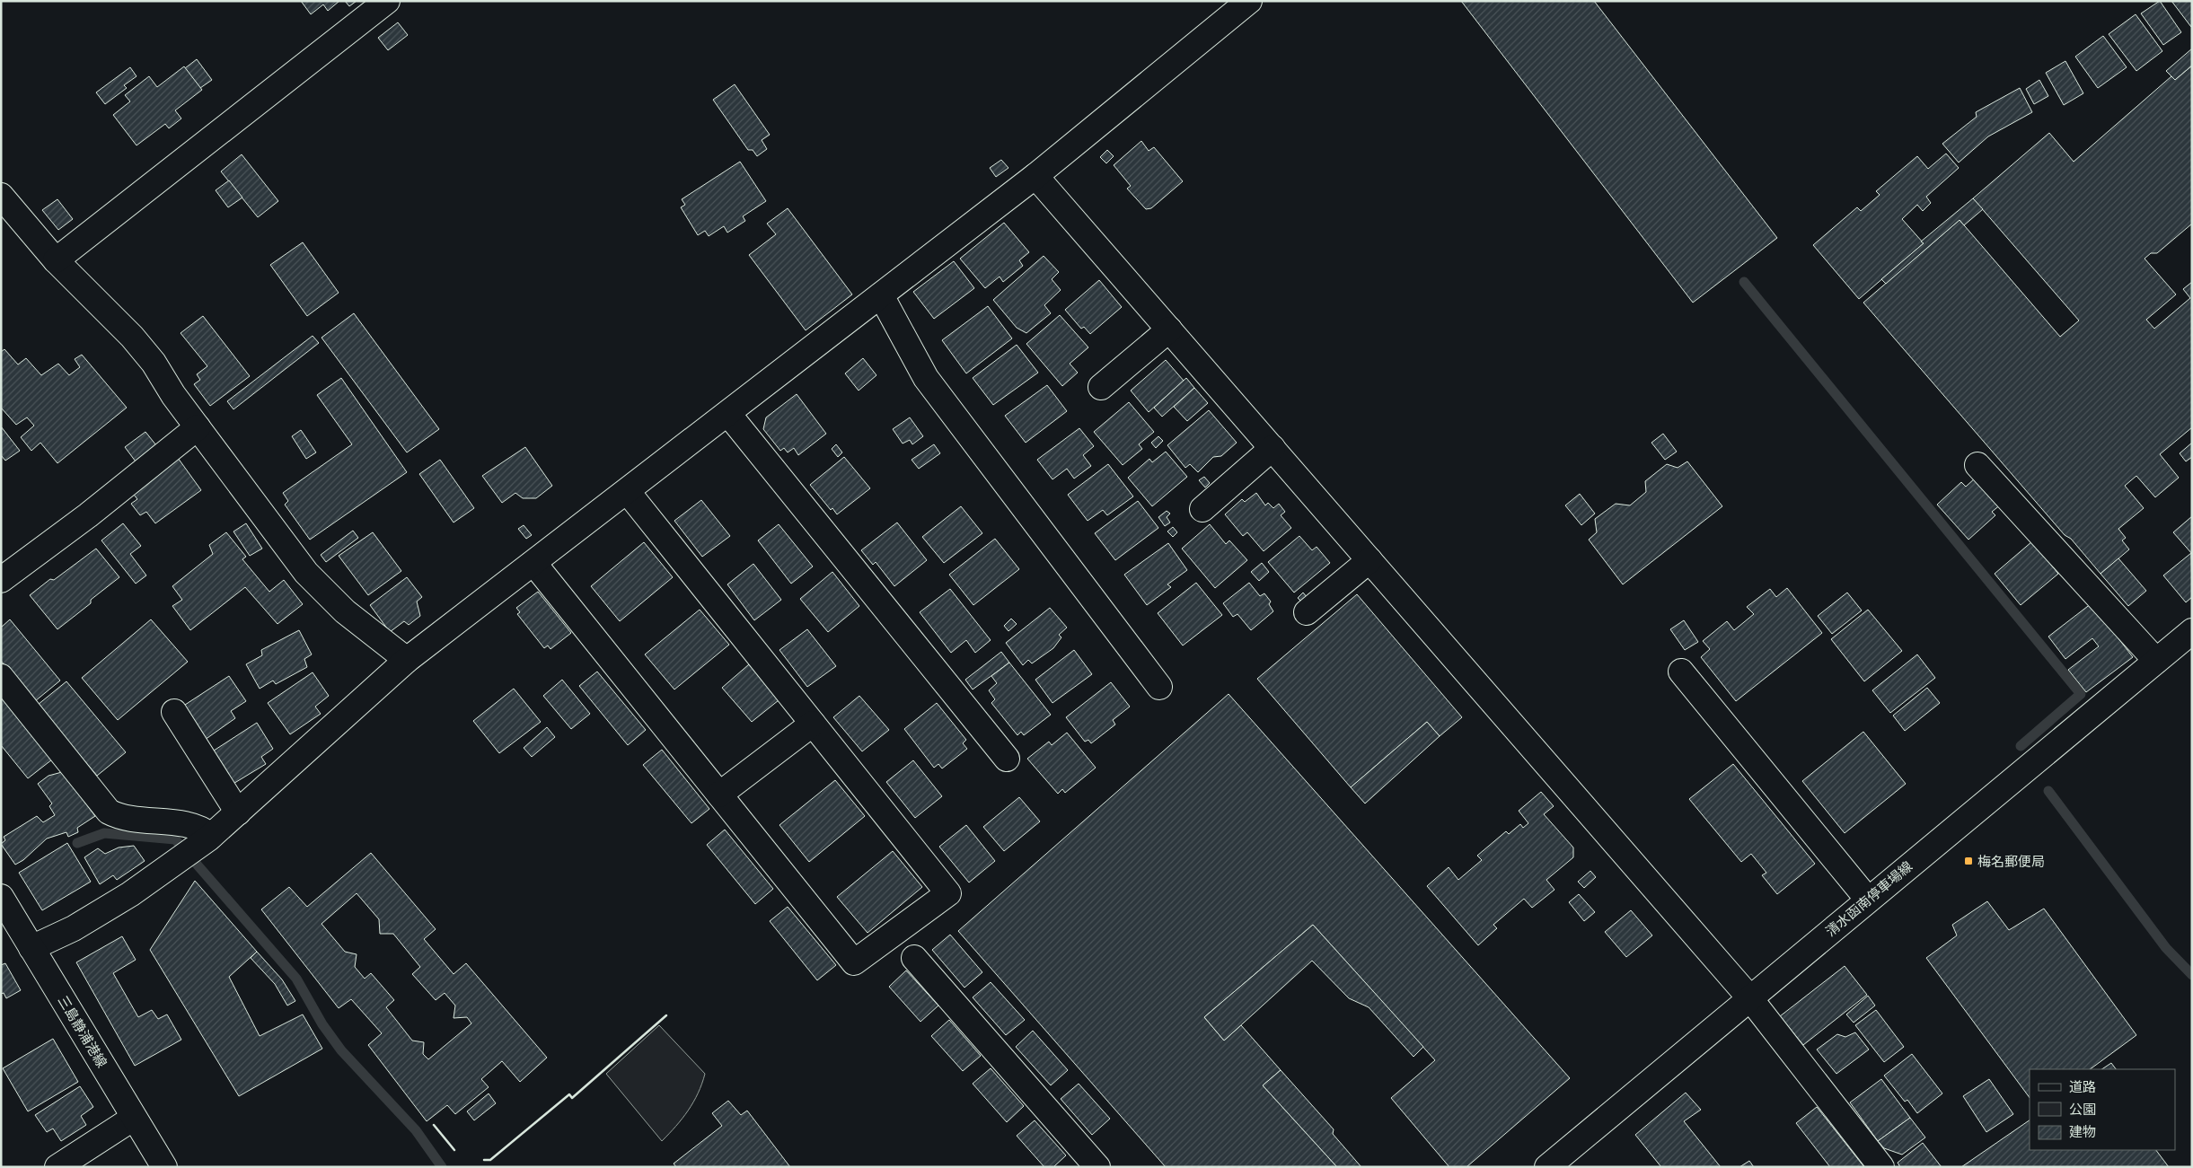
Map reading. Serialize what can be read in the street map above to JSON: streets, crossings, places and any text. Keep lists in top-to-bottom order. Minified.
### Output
{"streets":{"street":["清水函南停車場線","三島静浦港線"]},"places":{"transit":["梅名郵便局"]},"legend":["道路","公園","建物"]}
